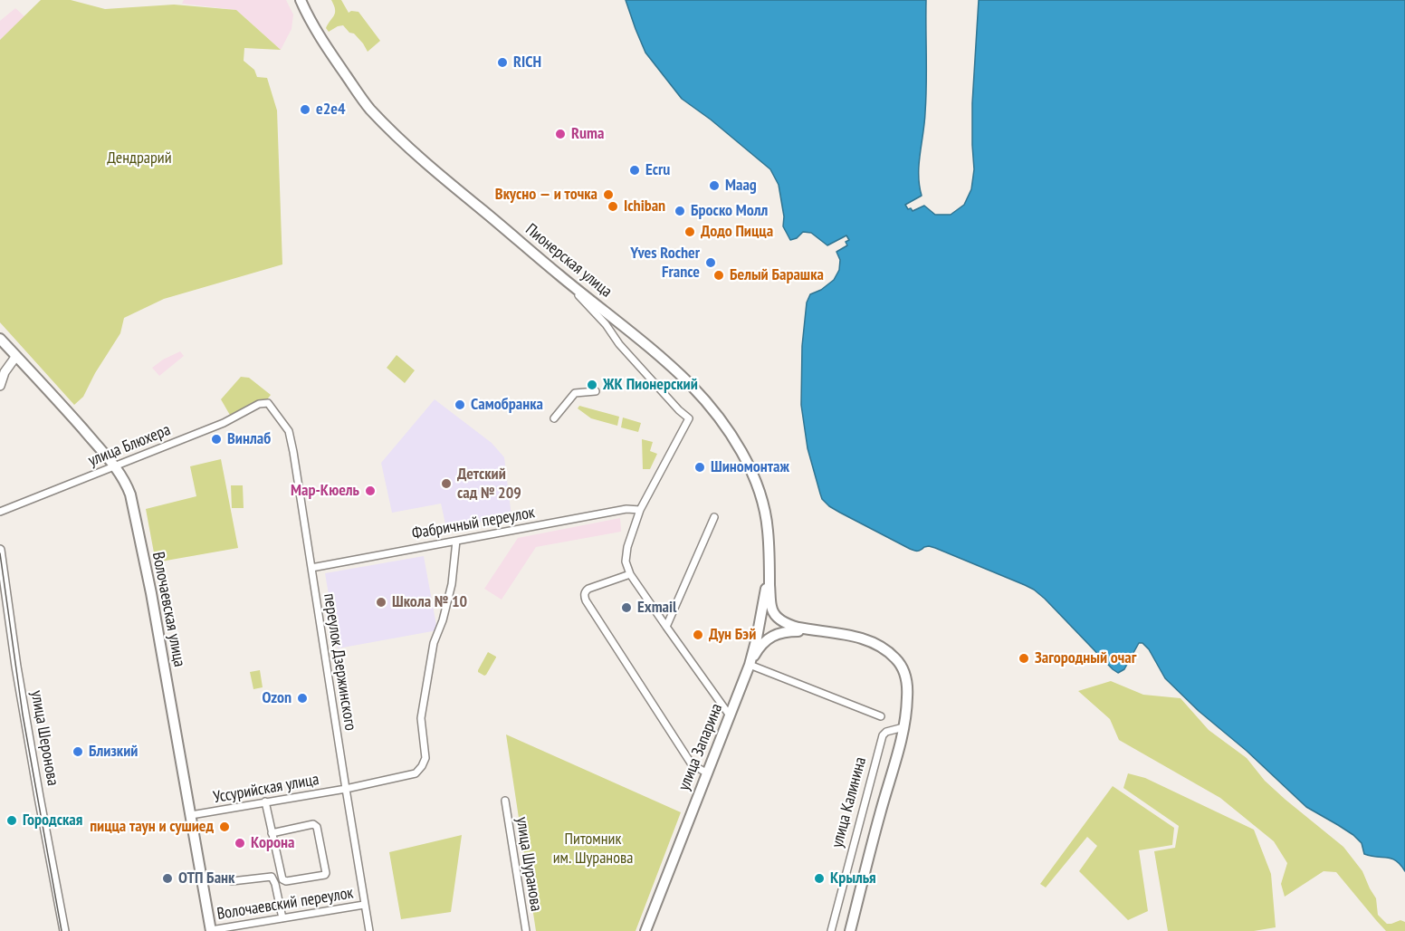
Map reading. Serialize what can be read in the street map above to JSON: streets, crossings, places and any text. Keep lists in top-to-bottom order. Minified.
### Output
{"streets":{"main road":["Пионерская улица","Волочаевская улица","улица Шеронова","улица Запарина","улица Калинина"],"street":["улица Блюхера","Фабричный переулок","переулок Дзержинского","Уссурийская улица","улица Шуранова","Волочаевский переулок"]},"crossings":[["Пионерская улица","улица Запарина"],["улица Блюхера","Волочаевская улица"],["улица Блюхера","переулок Дзержинского"],["Фабричный переулок","переулок Дзержинского"],["Фабричный переулок","Уссурийская улица"],["Волочаевская улица","Уссурийская улица"],["Волочаевская улица","Волочаевский переулок"],["переулок Дзержинского","Уссурийская улица"],["переулок Дзержинского","Волочаевский переулок"]],"parks":["Дендрарий","Питомник им. Шуранова"],"places":["RICH","е2е4","Ruma","Ecru","Maag","Вкусно — и точка","Ichiban","Броско Молл","Додо Пицца","Yves Rocher France","Белый Барашка","ЖК Пионерский","Самобранка","Винлаб","Шиномонтаж","Детский сад № 209","Мар-Кюель","Школа № 10","Exmail","Дун Бэй","Загородный очаг","Ozon","Близкий","Городская","пицца таун и сушиед","Корона","ОТП Банк","Крылья"]}
